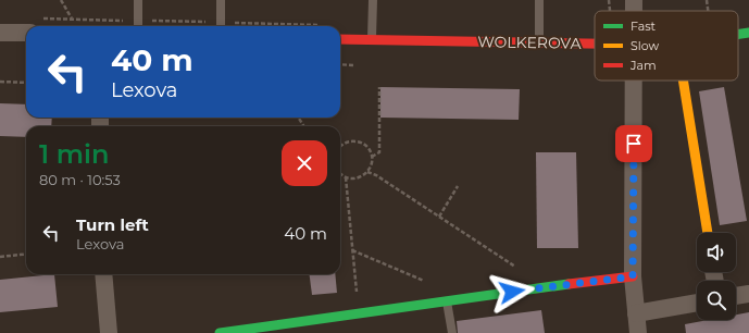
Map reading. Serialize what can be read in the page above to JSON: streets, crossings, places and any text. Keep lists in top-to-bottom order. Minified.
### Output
{"streets":{"street":["WOLKEROVA"]},"legend":["Fast","Slow","Jam"],"page":{"turn":["40 m","Lexova"],"heading":["1 min","80 m · 10:53"],"list":[{"name":"Turn left","note":"Lexova","value":"40 m"}]}}
